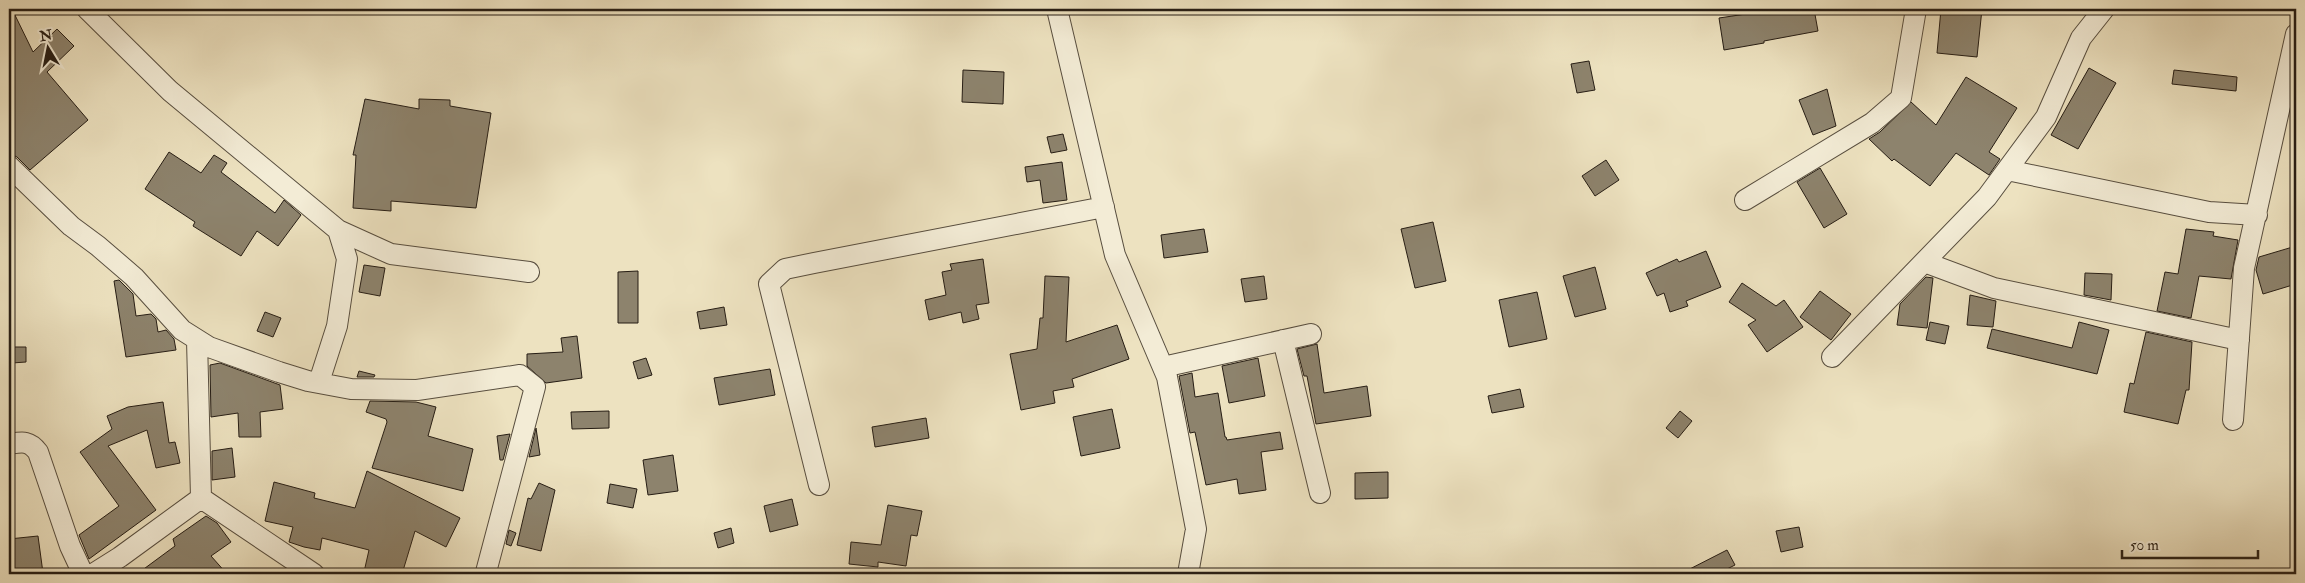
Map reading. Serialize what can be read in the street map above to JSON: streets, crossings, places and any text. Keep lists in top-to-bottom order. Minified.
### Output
{"scale_bar":"50 m","north":"top"}
